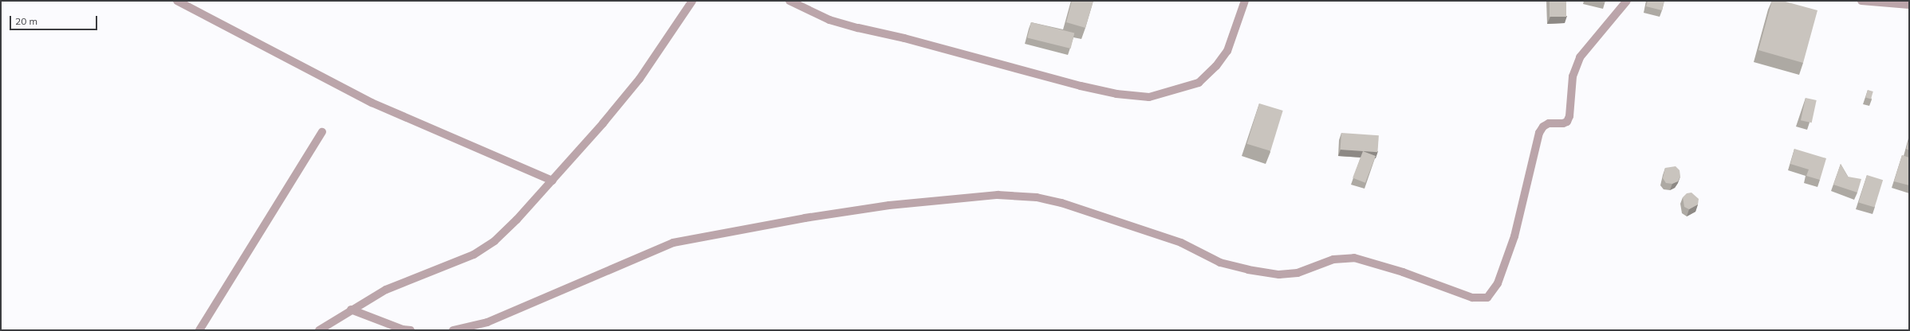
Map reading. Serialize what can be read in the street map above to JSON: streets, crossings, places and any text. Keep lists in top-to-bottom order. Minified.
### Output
{"scale_bar":"20 m"}
